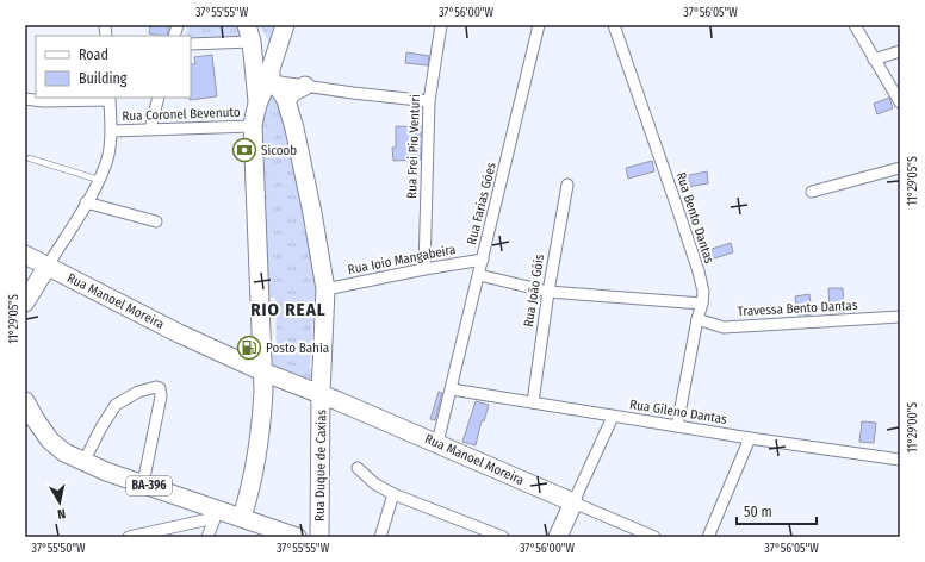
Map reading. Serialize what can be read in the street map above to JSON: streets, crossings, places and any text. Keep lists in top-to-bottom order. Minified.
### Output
{"streets":{"main road":["Rua Manoel Moreira","Rua Duque de Caxias","BA-396"],"street":["Rua Coronel Bevenuto","Rua Frei Pio Venturi","Rua Farias Góes","Rua Bento Dantas","Rua Ioio Mangabeira","Rua João Góis","Travessa Bento Dantas","Rua Gileno Dantas"]},"crossings":[["Rua Coronel Bevenuto","Rua Manoel Moreira"],["Rua Frei Pio Venturi","Rua Ioio Mangabeira"],["Rua Farias Góes","Rua Ioio Mangabeira"],["Rua Farias Góes","Rua Manoel Moreira"],["Rua Farias Góes","Rua Gileno Dantas"],["Rua Bento Dantas","Travessa Bento Dantas"],["Rua Bento Dantas","Rua Gileno Dantas"],["Rua Ioio Mangabeira","Rua Duque de Caxias"],["Rua João Góis","Rua Gileno Dantas"],["Rua Manoel Moreira","Rua Duque de Caxias"]],"districts":["RIO REAL"],"places":{"bank":["Sicoob"],"fuel station":["Posto Bahia"]},"legend":["Road","Building"],"scale_bar":"50 m","north":"bottom","coordinates":["37°55'55\"W","37°56'00\"W","37°56'05\"W","11°29'05\"S","11°29'00\"S","37°55'50\"W"]}
